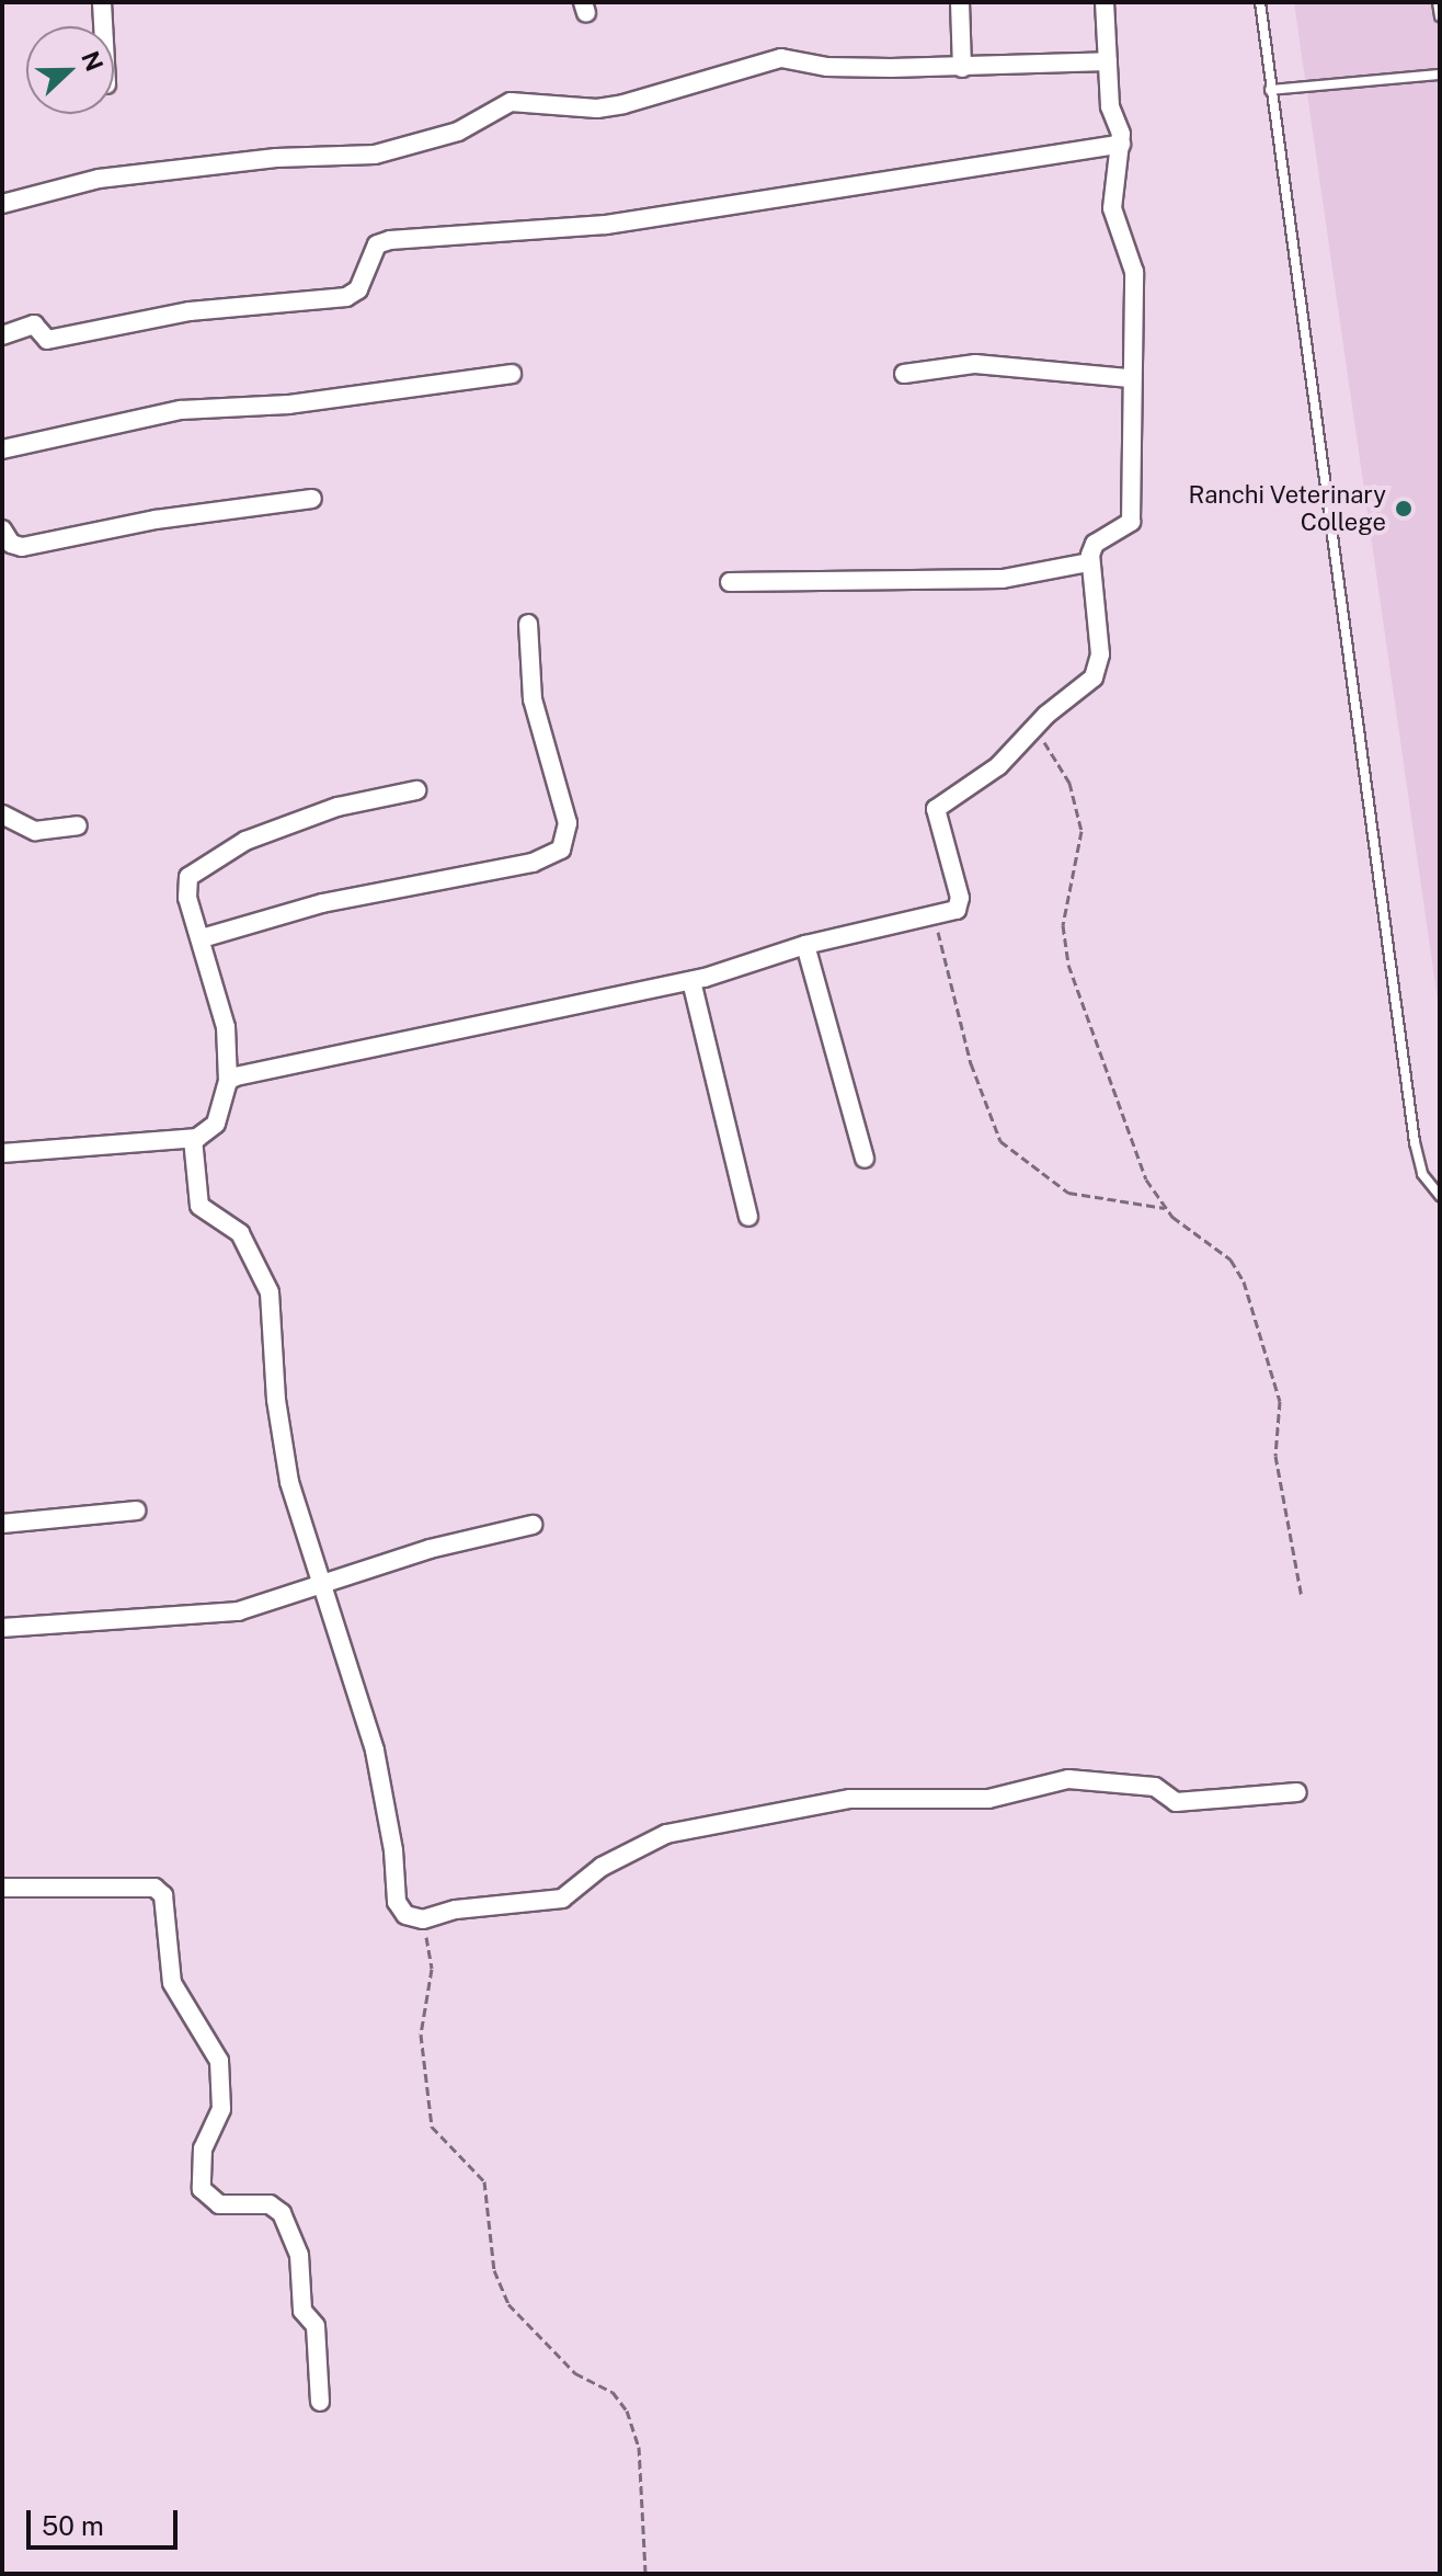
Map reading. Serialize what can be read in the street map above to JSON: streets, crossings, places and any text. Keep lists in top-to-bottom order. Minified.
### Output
{"places":["Ranchi Veterinary College"],"scale_bar":"50 m","north":"right"}
